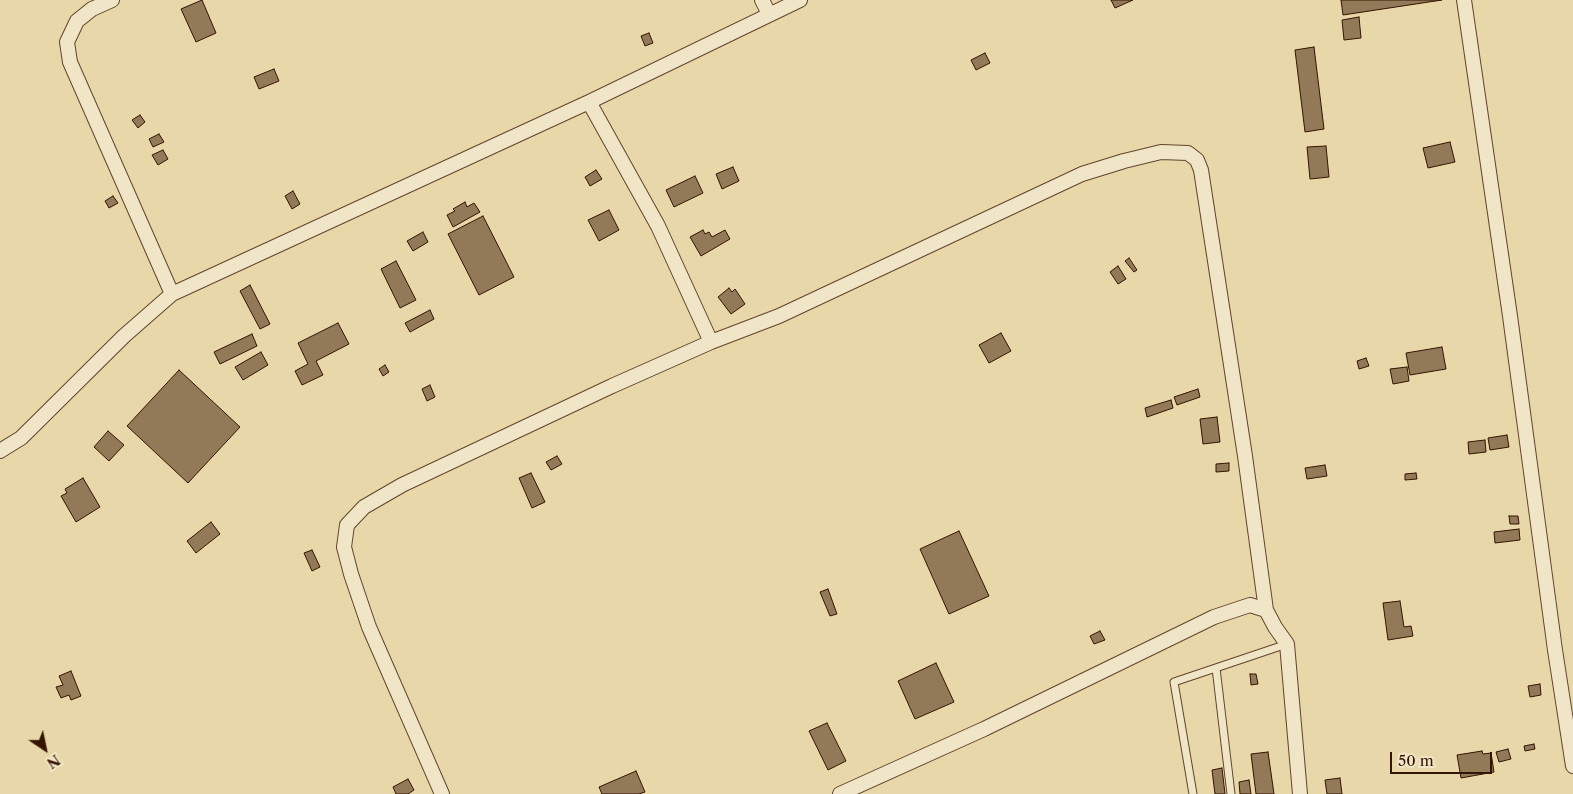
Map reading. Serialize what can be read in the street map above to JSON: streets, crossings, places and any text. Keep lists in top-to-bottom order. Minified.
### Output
{"scale_bar":"50 m","north":"bottom right"}
